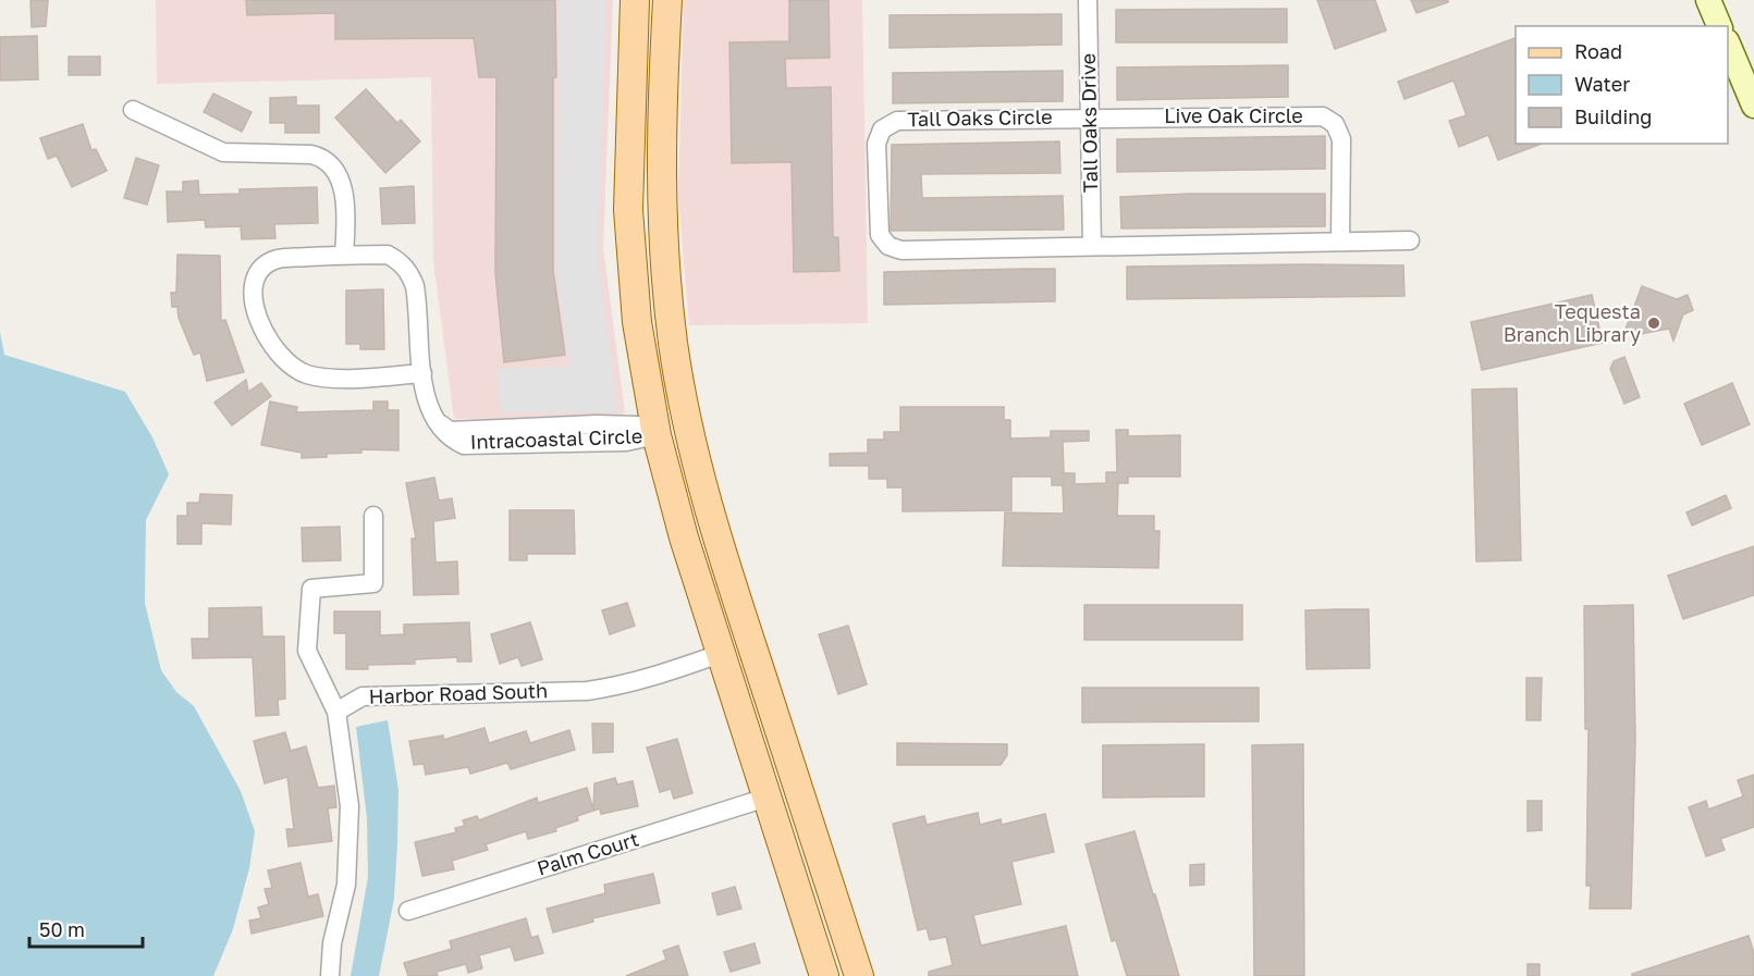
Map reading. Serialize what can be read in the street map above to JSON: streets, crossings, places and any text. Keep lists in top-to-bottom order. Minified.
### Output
{"streets":{"street":["Live Oak Circle","Tall Oaks Circle","Tall Oaks Drive","Intracoastal Circle","Harbor Road South","Palm Court"]},"crossings":[["Live Oak Circle","Tall Oaks Circle"],["Live Oak Circle","Tall Oaks Drive"],["Tall Oaks Circle","Tall Oaks Drive"]],"places":["Tequesta Branch Library"],"legend":["Road","Water","Building"],"scale_bar":"50 m"}
